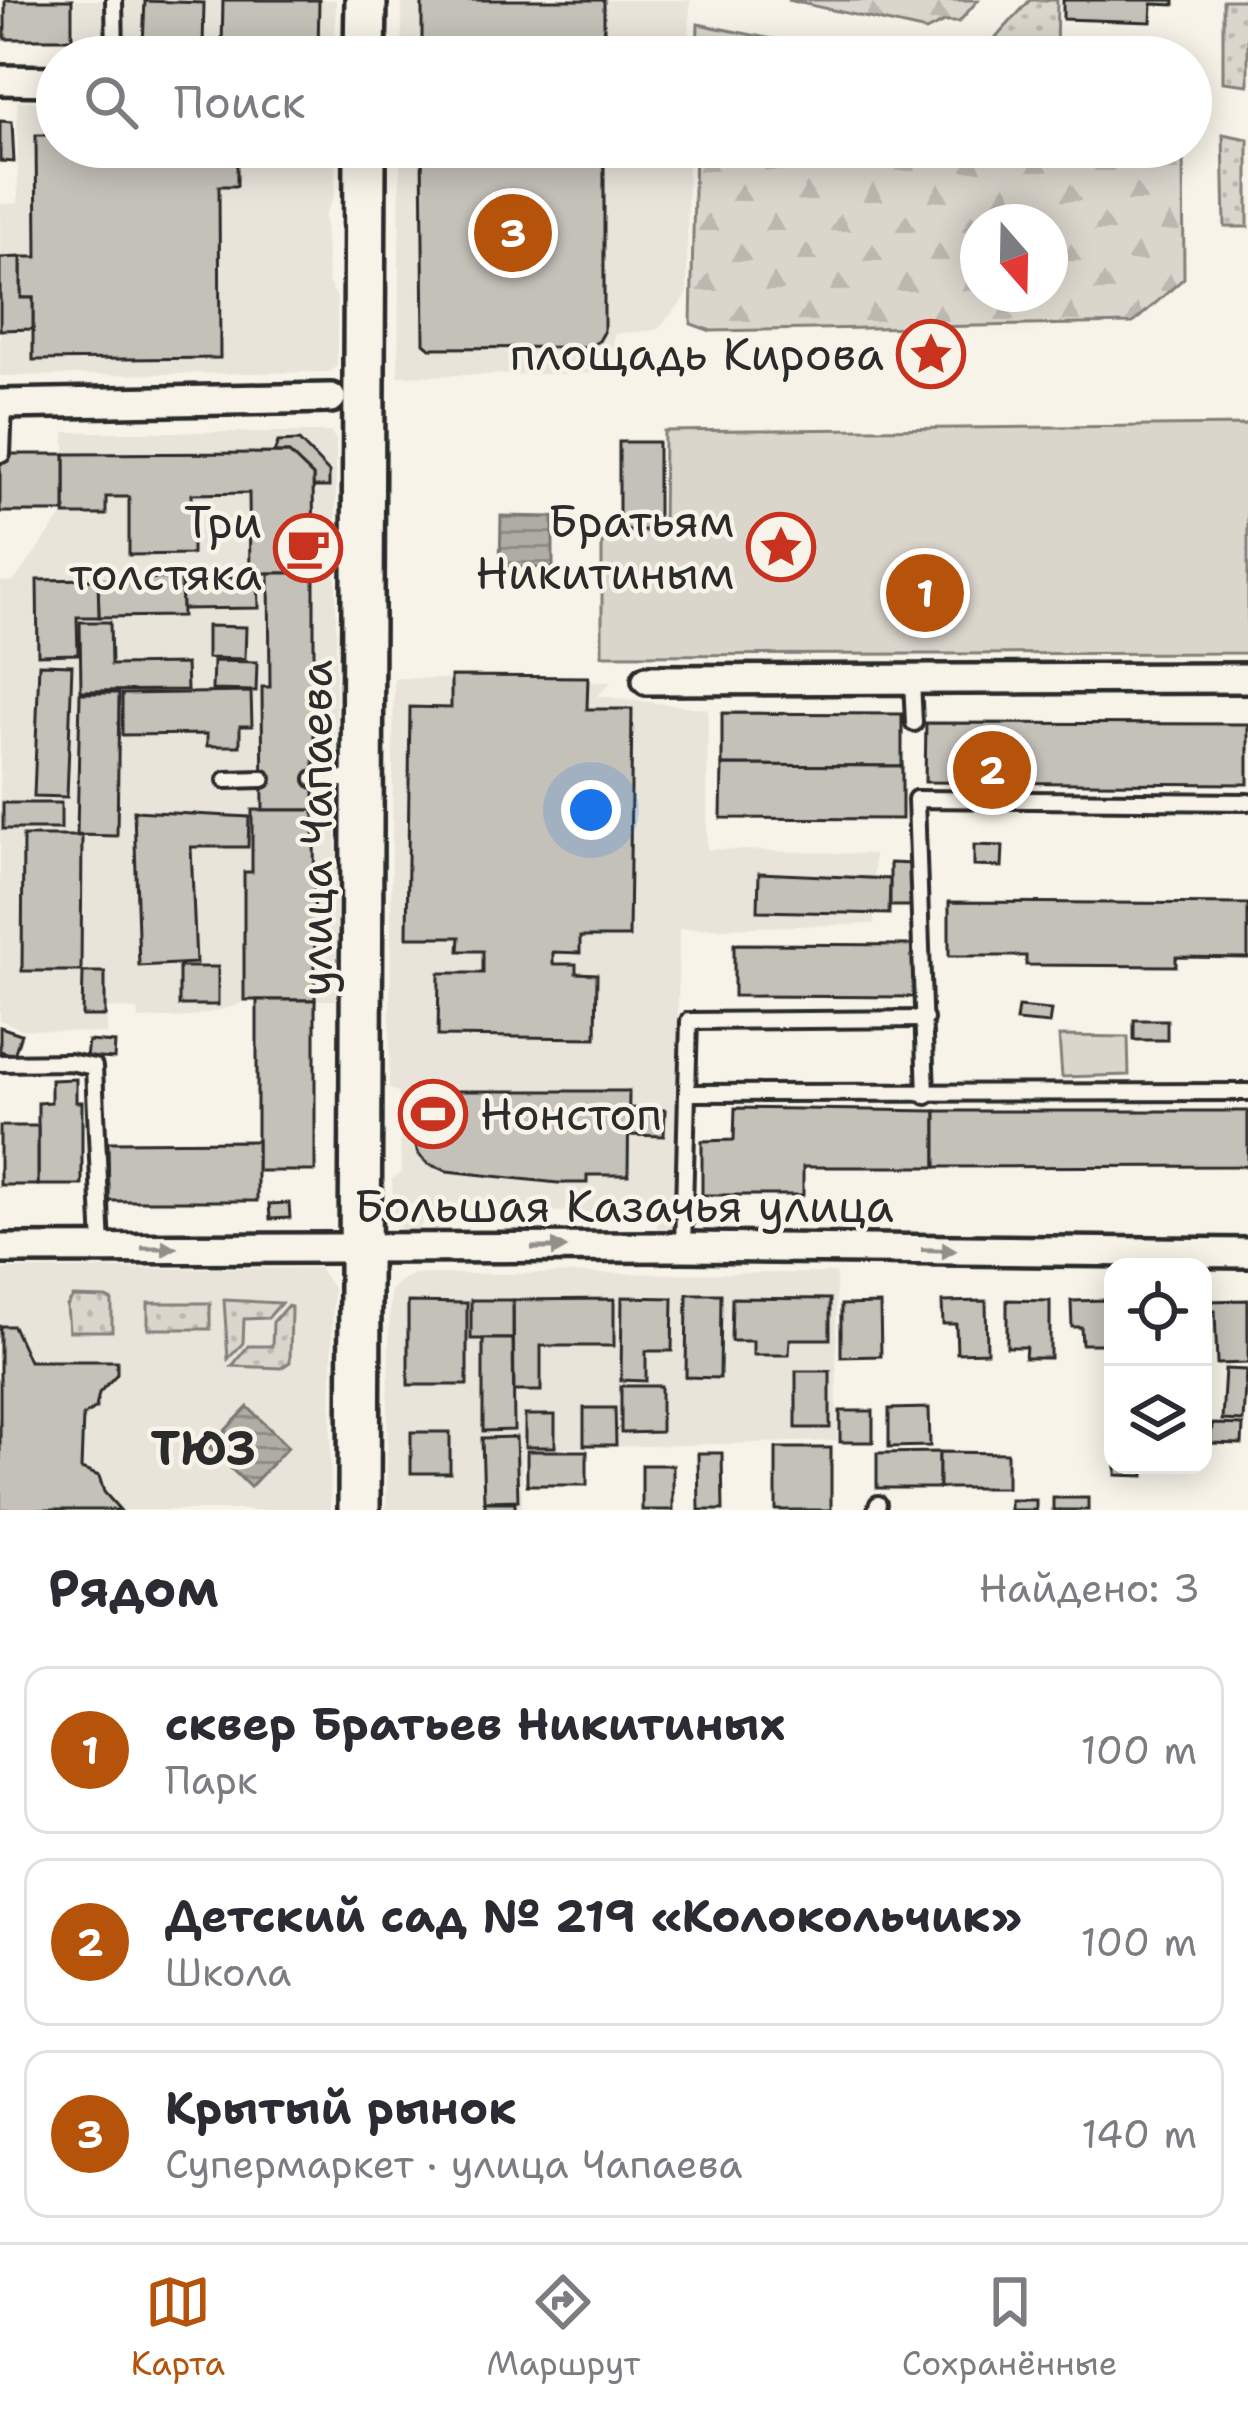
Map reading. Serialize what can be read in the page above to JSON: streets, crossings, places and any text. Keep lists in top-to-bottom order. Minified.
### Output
{"streets":{"street":["улица Чапаева","Большая Казачья улица"]},"crossings":[["улица Чапаева","Большая Казачья улица"]],"one_way":["Большая Казачья улица"],"districts":["ТЮЗ"],"places":{"place":["площадь Кирова","Братьям Никитиным"],"cafe":["Три толстяка"],"sports":["Нонстоп"]},"north":"bottom","page":{"search":"Поиск","pins":["3","1","2"],"heading":["Рядом","Найдено: 3"],"list":[{"mark":"1","name":"сквер Братьев Никитиных","note":"Парк","value":"100 m"},{"mark":"2","name":"Детский сад № 219 «Колокольчик»","note":"Школа","value":"100 m"},{"mark":"3","name":"Крытый рынок","note":"Супермаркет · улица Чапаева","value":"140 m"}],"nav":["Карта","Маршрут","Сохранённые"]}}
